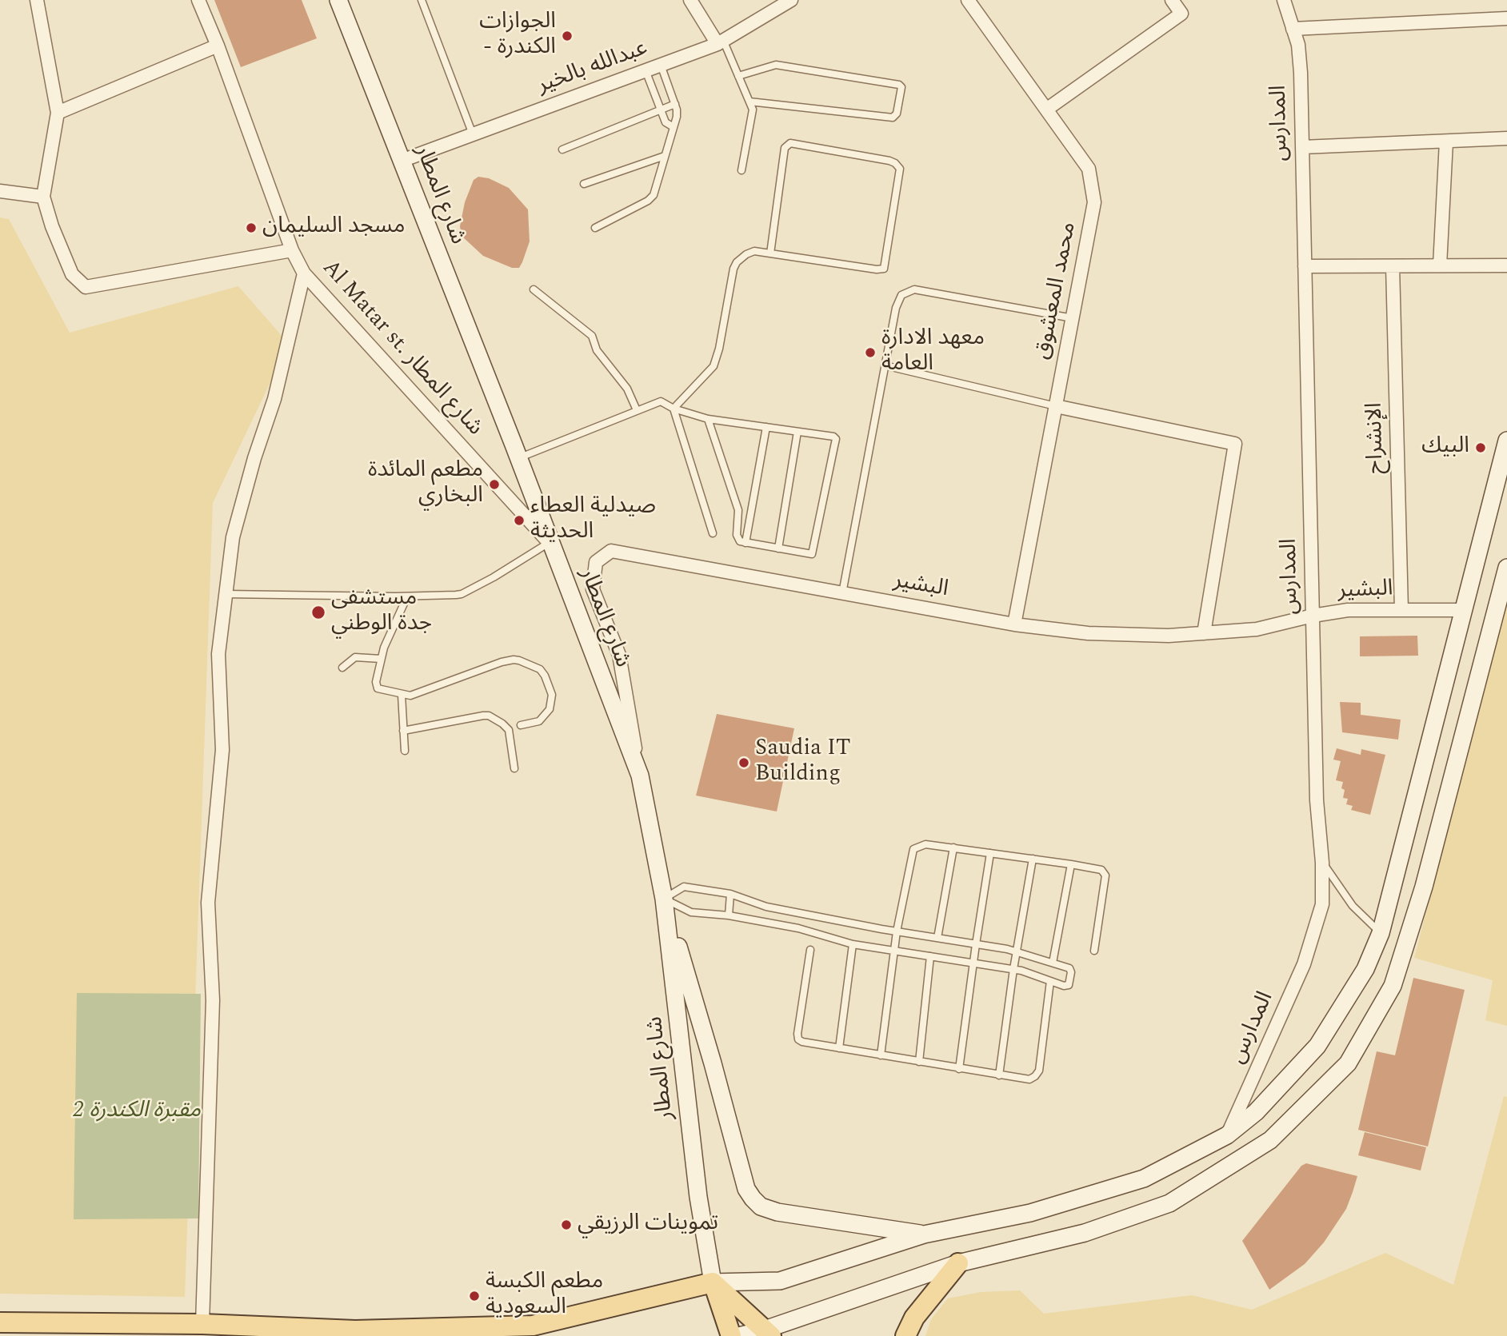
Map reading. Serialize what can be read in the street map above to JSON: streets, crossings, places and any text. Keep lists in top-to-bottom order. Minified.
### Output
{"streets":{"main road":["شارع المطار"],"street":["عبدالله بالخير","المدارس","محمد المعشوق","Al Matar st. شارع المطار","الإنشراح","البشير"]},"crossings":[["عبدالله بالخير","شارع المطار"],["المدارس","البشير"],["شارع المطار","Al Matar st. شارع المطار"],["شارع المطار","البشير"],["محمد المعشوق","البشير"],["الإنشراح","البشير"]],"parks":["مقبرة الكندرة 2"],"places":["الجوازات - الكندرة","مسجد السليمان","معهد الادارة العامة","البيك","مطعم المائدة البخاري","صيدلية العطاء الحديثة","مستشفى جدة الوطني","Saudia IT Building","تموينات الرزيقي","مطعم الكبسة السعودية"]}
